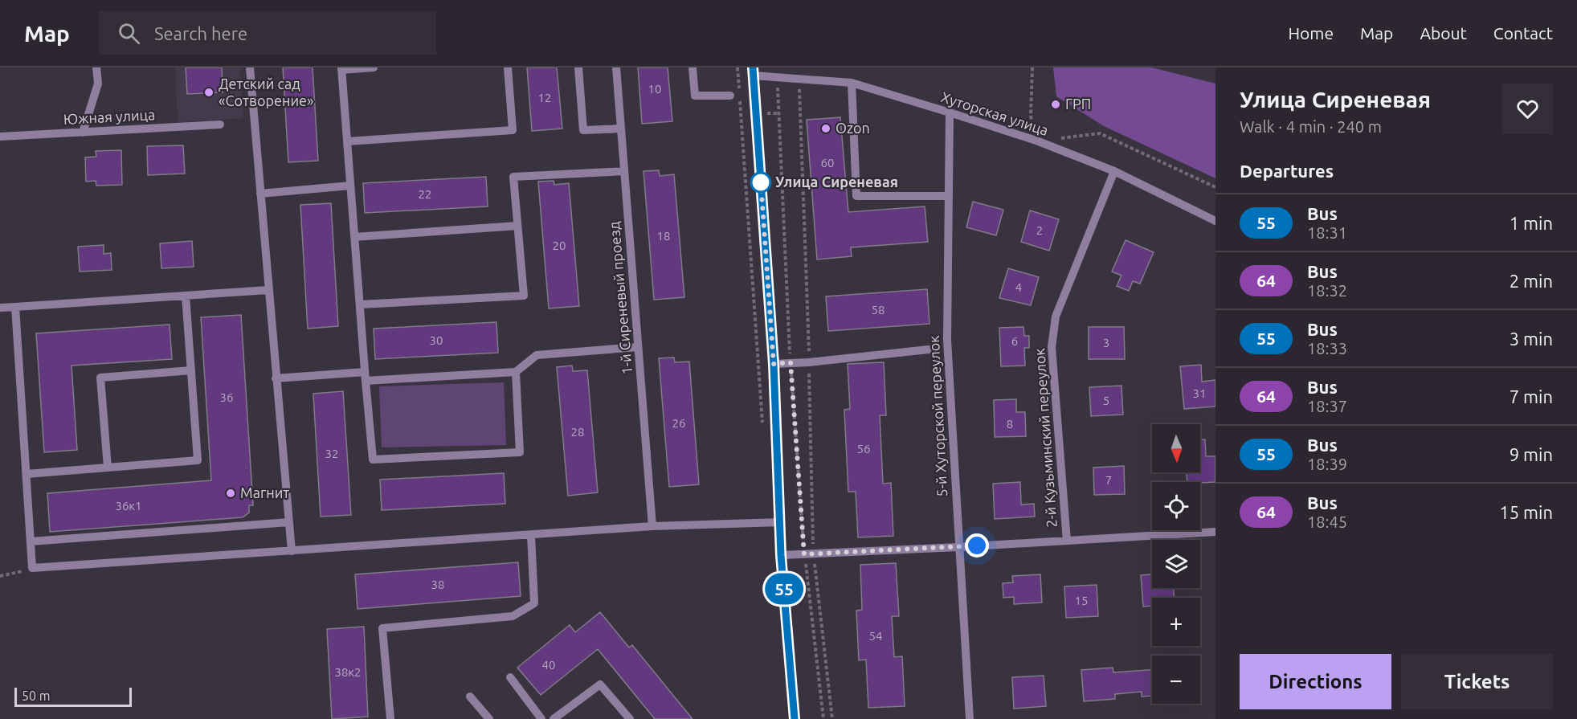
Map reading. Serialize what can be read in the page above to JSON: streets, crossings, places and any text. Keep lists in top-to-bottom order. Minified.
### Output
{"streets":{"street":["Хуторская улица","Южная улица","1-й Сиреневый проезд","5-й Хуторской переулок","2-й Кузьминский переулок"]},"crossings":[["Хуторская улица","5-й Хуторской переулок"],["Хуторская улица","2-й Кузьминский переулок"]],"places":["Детский сад «Сотворение»","ГРП","Ozon","Улица Сиреневая","Магнит"],"lines":["bus line 55"],"house_numbers":["10","12","60","22","2","18","20","4","58","30","6","3","31","36","5","26","8","28","56","32","7","36к1","38","15","54","40","38к2"],"scale_bar":"50 m","north":"bottom","page":{"header":"Map","search":"Search here","nav":["Home","Map","About","Contact"],"on_map":"55","heading":[["Улица Сиреневая","Walk · 4 min · 240 m"],"Departures"],"list":[{"mark":"55","name":"Bus","note":"18:31","value":"1 min"},{"mark":"64","name":"Bus","note":"18:32","value":"2 min"},{"mark":"55","name":"Bus","note":"18:33","value":"3 min"},{"mark":"64","name":"Bus","note":"18:37","value":"7 min"},{"mark":"55","name":"Bus","note":"18:39","value":"9 min"},{"mark":"64","name":"Bus","note":"18:45","value":"15 min"}],"map_buttons":["+","−"],"buttons":["Directions","Tickets"],"scale":"50 m"}}
